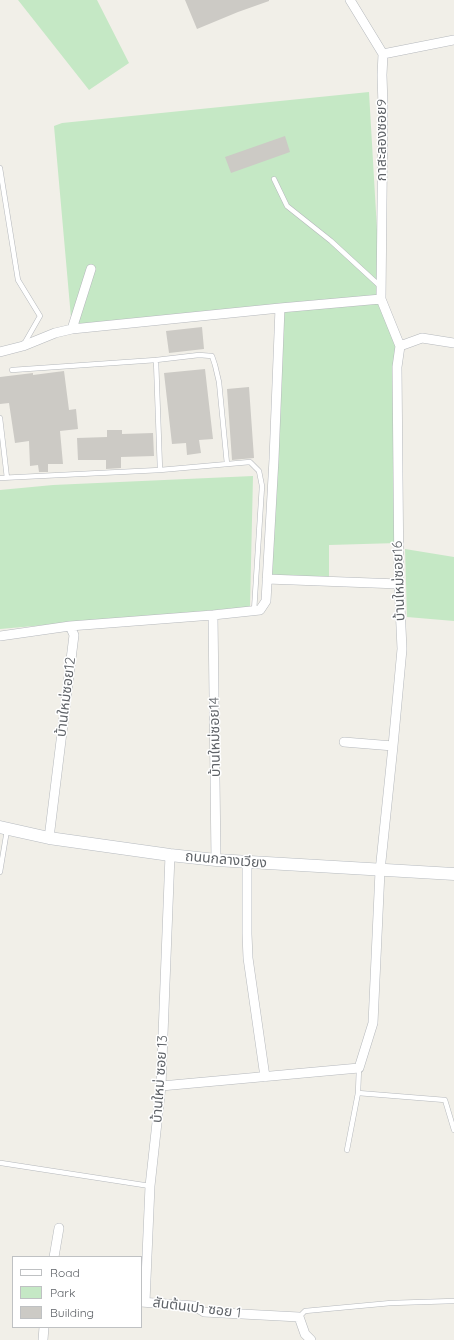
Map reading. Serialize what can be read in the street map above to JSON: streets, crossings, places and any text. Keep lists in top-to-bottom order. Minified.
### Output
{"streets":{"main road":["ถนนกลางเวียง"],"street":["กาสะลองซอย9","บ้านใหม่ซอย16","บ้านใหม่ซอย12","บ้านใหม่ซอย14","บ้านใหม่ ซอย 13","สันต้นเปา ซอย 1"]},"crossings":[["บ้านใหม่ซอย16","ถนนกลางเวียง"],["บ้านใหม่ซอย12","ถนนกลางเวียง"],["บ้านใหม่ซอย14","ถนนกลางเวียง"],["ถนนกลางเวียง","บ้านใหม่ ซอย 13"],["บ้านใหม่ ซอย 13","สันต้นเปา ซอย 1"]],"legend":["Road","Park","Building"]}
